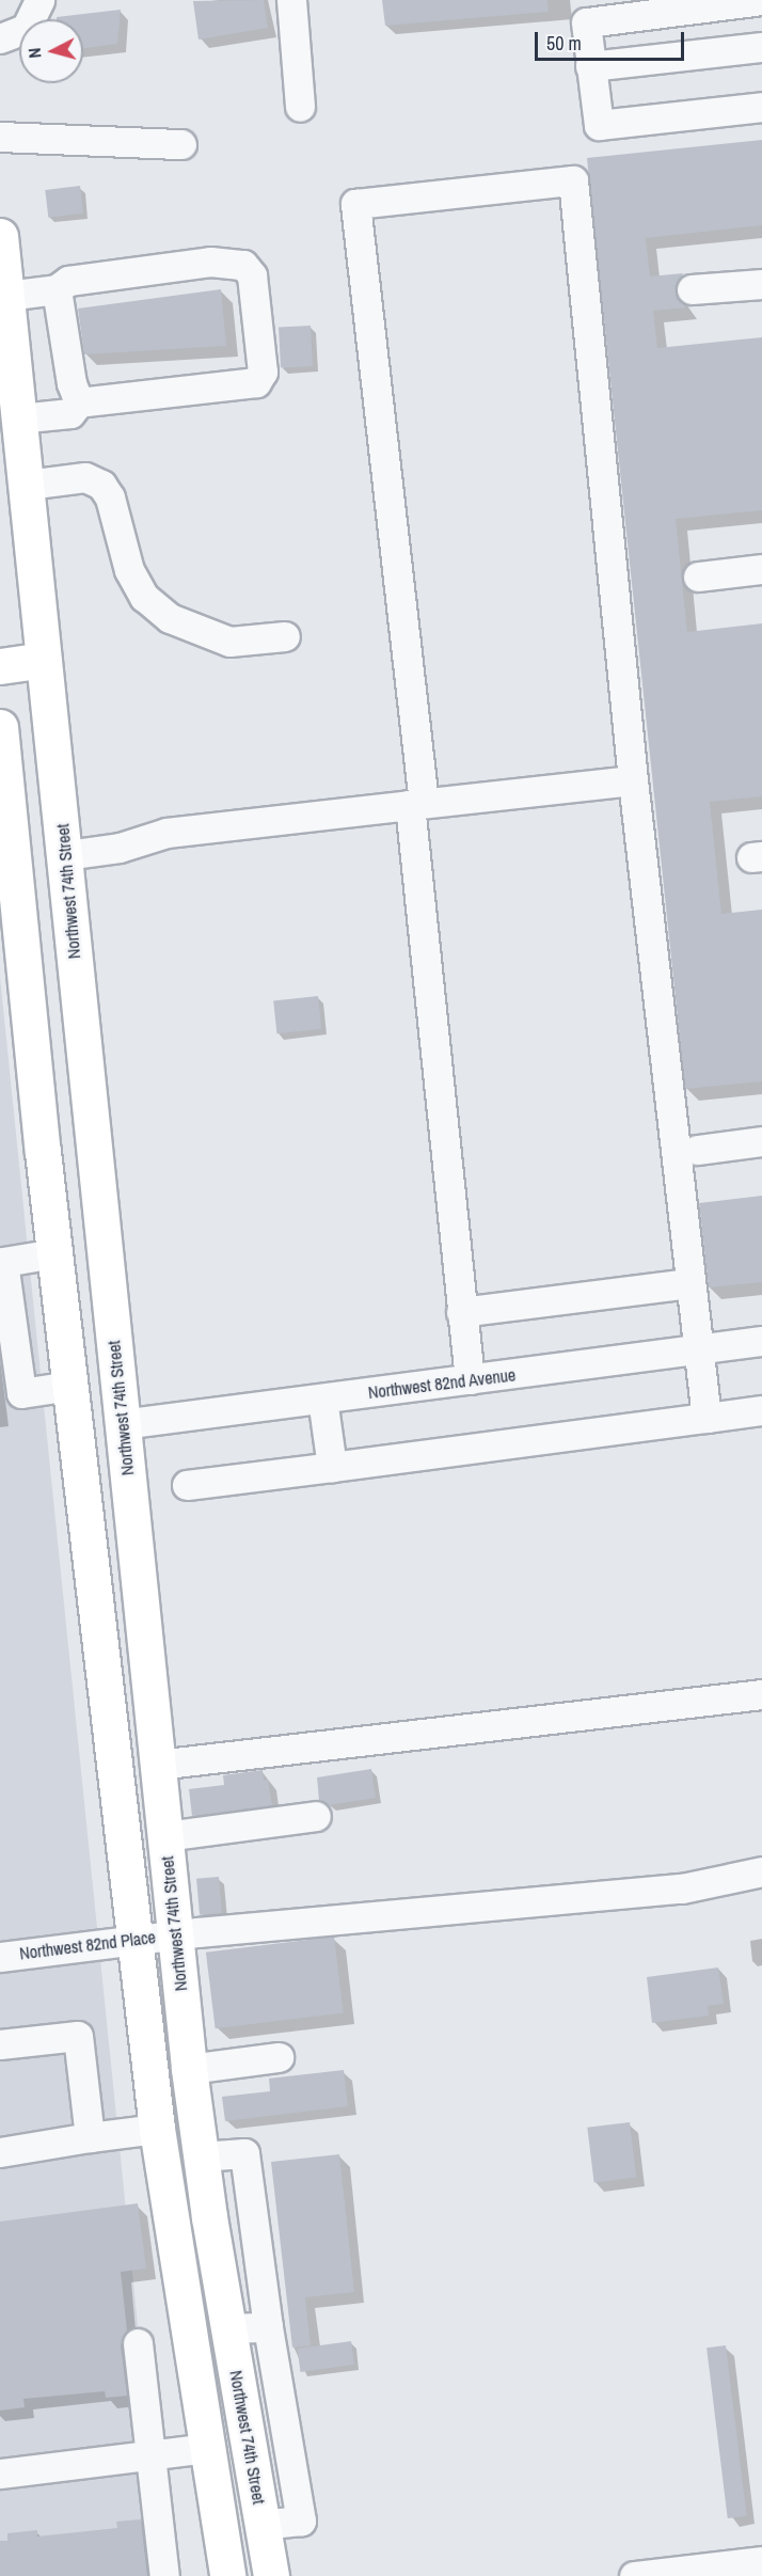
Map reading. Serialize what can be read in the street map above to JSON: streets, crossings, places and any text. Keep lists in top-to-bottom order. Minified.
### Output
{"streets":{"main road":["Northwest 74th Street"],"street":["Northwest 82nd Avenue","Northwest 82nd Place"]},"crossings":[["Northwest 74th Street","Northwest 82nd Avenue"],["Northwest 74th Street","Northwest 82nd Place"]],"scale_bar":"50 m","north":"left"}
